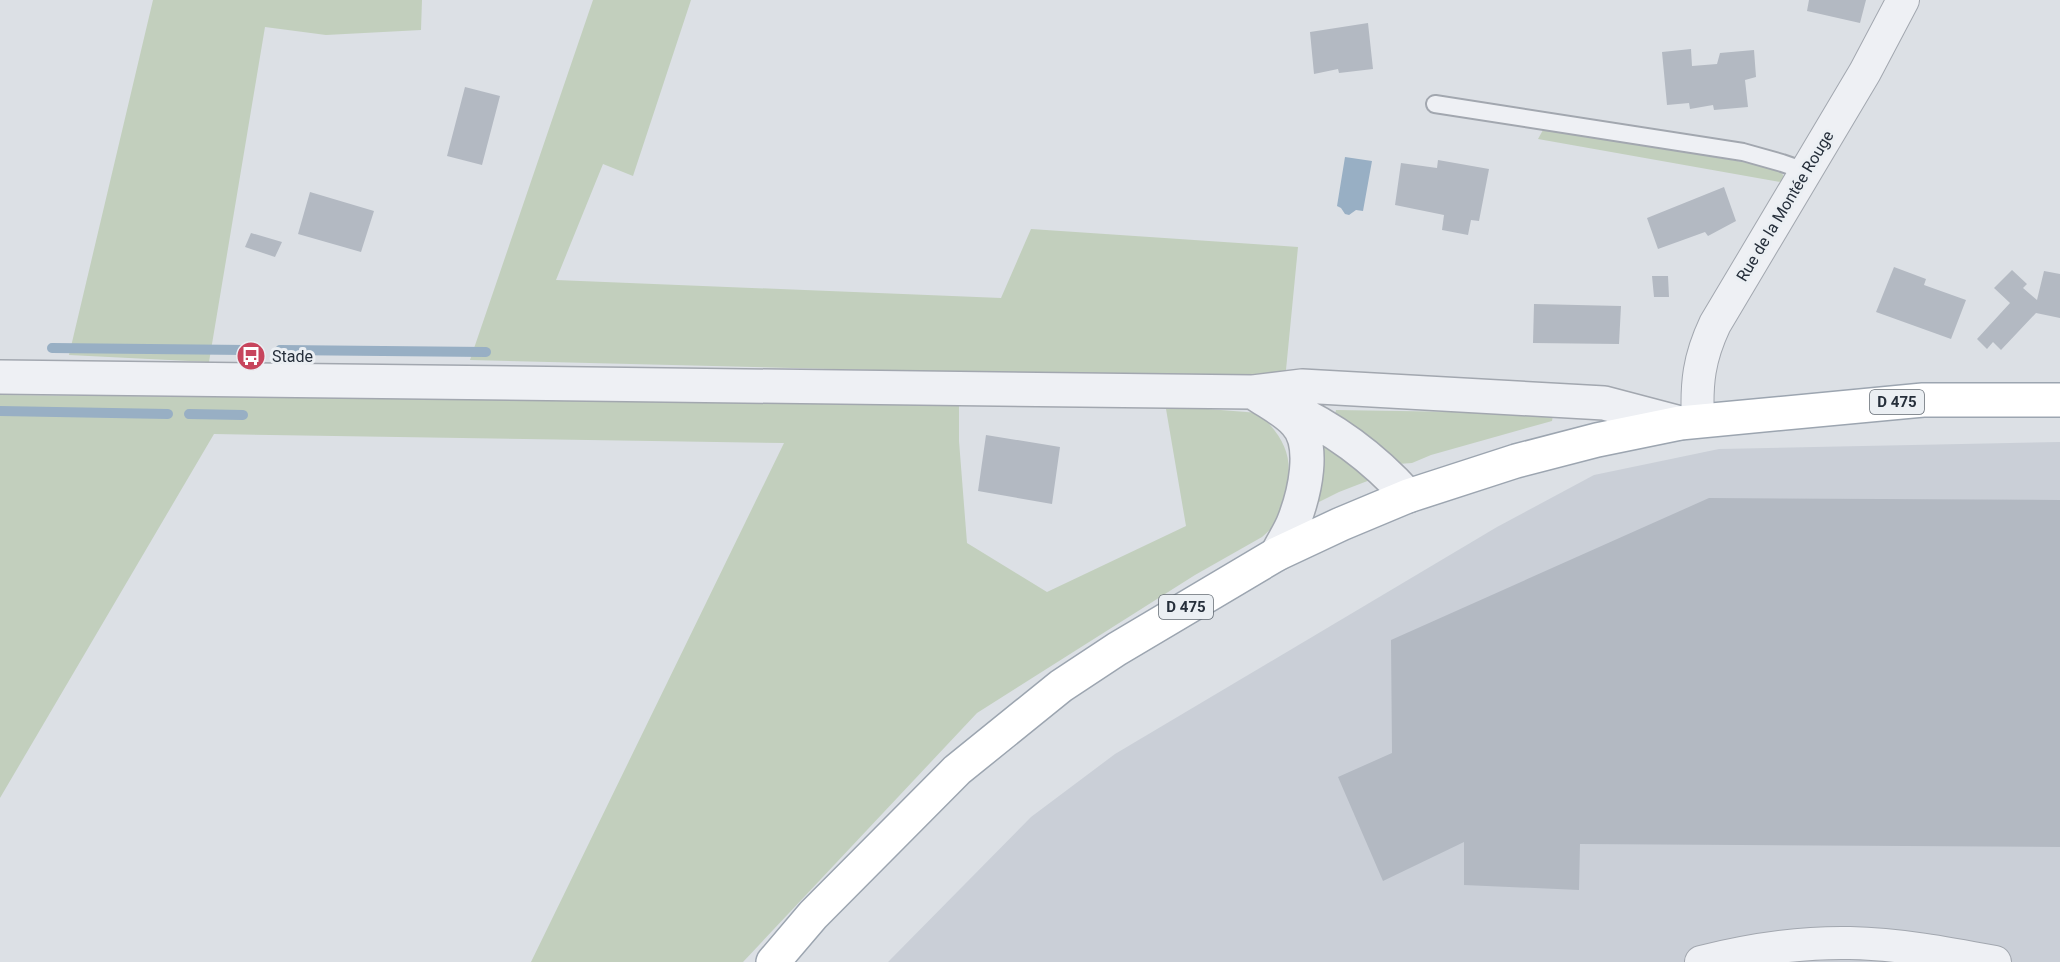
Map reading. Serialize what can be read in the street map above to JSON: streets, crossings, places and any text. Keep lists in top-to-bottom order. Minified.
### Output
{"streets":{"main road":["D 475"],"street":["Rue de la Montée Rouge"]},"crossings":[["Rue de la Montée Rouge","D 475"]],"places":{"bus stop":["Stade"]}}
